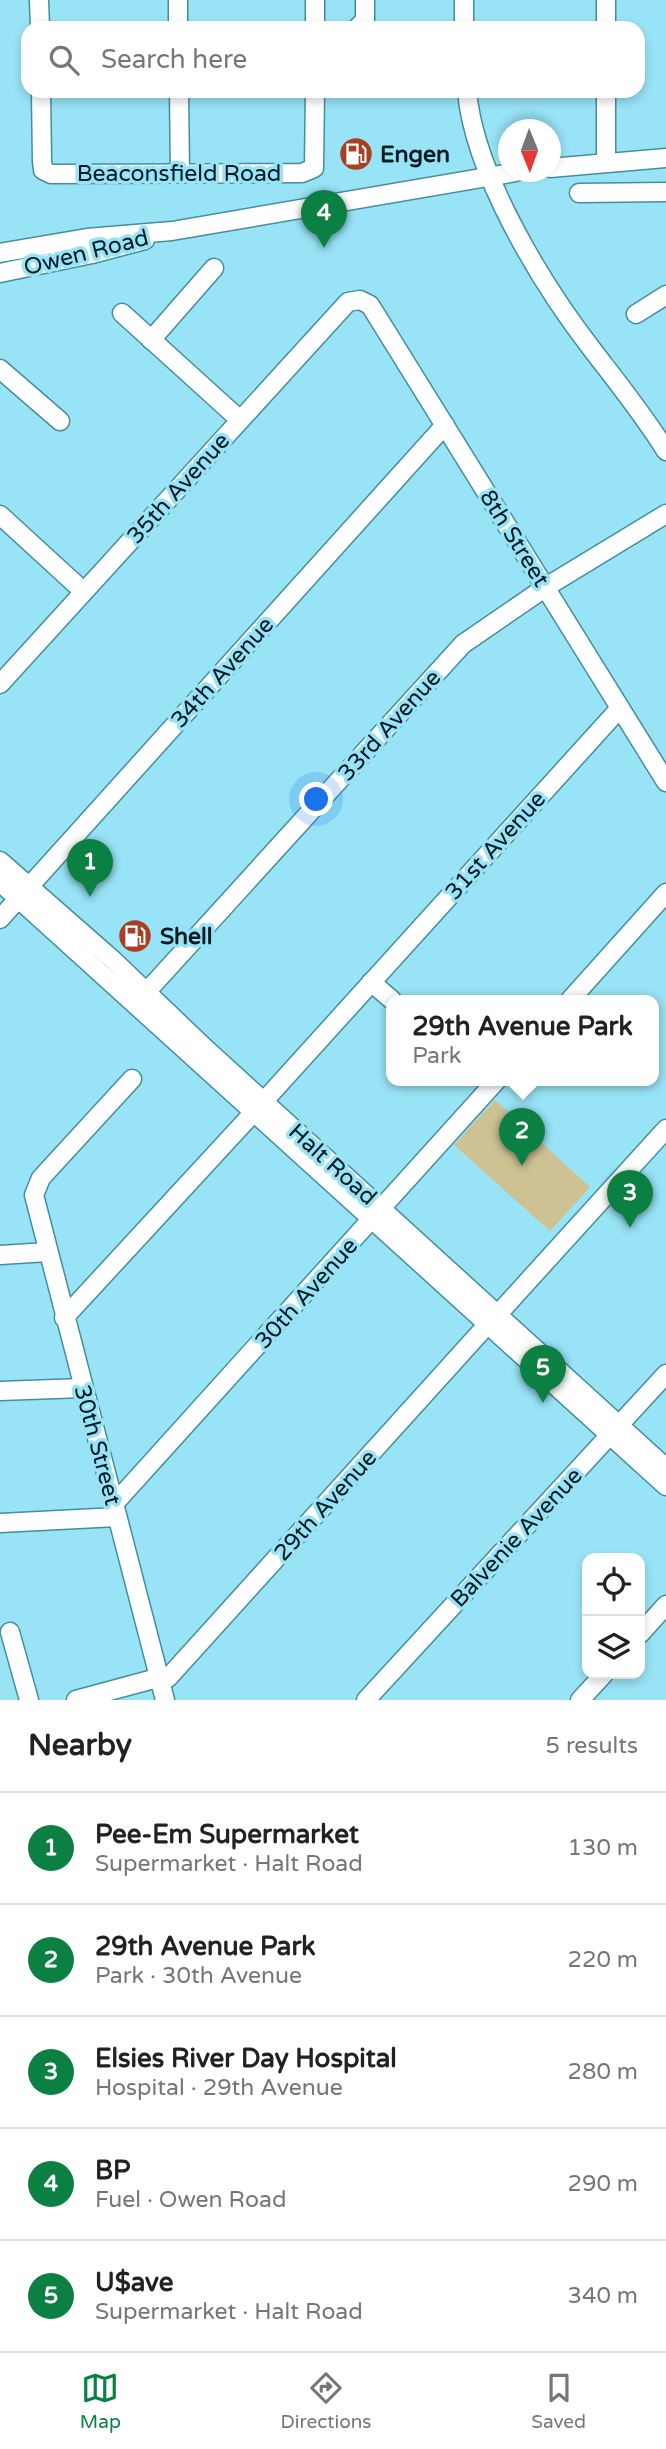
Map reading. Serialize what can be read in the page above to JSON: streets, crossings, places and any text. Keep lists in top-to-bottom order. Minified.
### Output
{"streets":{"street":["Beaconsfield Road","Owen Road","35th Avenue","8th Street","34th Avenue","33rd Avenue","31st Avenue","Halt Road","30th Avenue","30th Street","29th Avenue","Balvenie Avenue"]},"crossings":[["35th Avenue","8th Street"],["8th Street","34th Avenue"],["8th Street","33rd Avenue"],["8th Street","31st Avenue"],["34th Avenue","Halt Road"],["33rd Avenue","Halt Road"],["31st Avenue","Halt Road"],["31st Avenue","30th Street"],["Halt Road","30th Avenue"],["Halt Road","29th Avenue"],["Halt Road","Balvenie Avenue"],["30th Avenue","30th Street"],["30th Street","29th Avenue"]],"places":{"fuel station":["Engen","Shell"]},"north":"bottom","page":{"search":"Search here","pins":["4","1","2","3","5"],"popup":["29th Avenue Park","Park"],"heading":["Nearby","5 results"],"list":[{"mark":"1","name":"Pee-Em Supermarket","note":"Supermarket · Halt Road","value":"130 m"},{"mark":"2","name":"29th Avenue Park","note":"Park · 30th Avenue","value":"220 m"},{"mark":"3","name":"Elsies River Day Hospital","note":"Hospital · 29th Avenue","value":"280 m"},{"mark":"4","name":"BP","note":"Fuel · Owen Road","value":"290 m"},{"mark":"5","name":"U$ave","note":"Supermarket · Halt Road","value":"340 m"}],"nav":["Map","Directions","Saved"]}}
